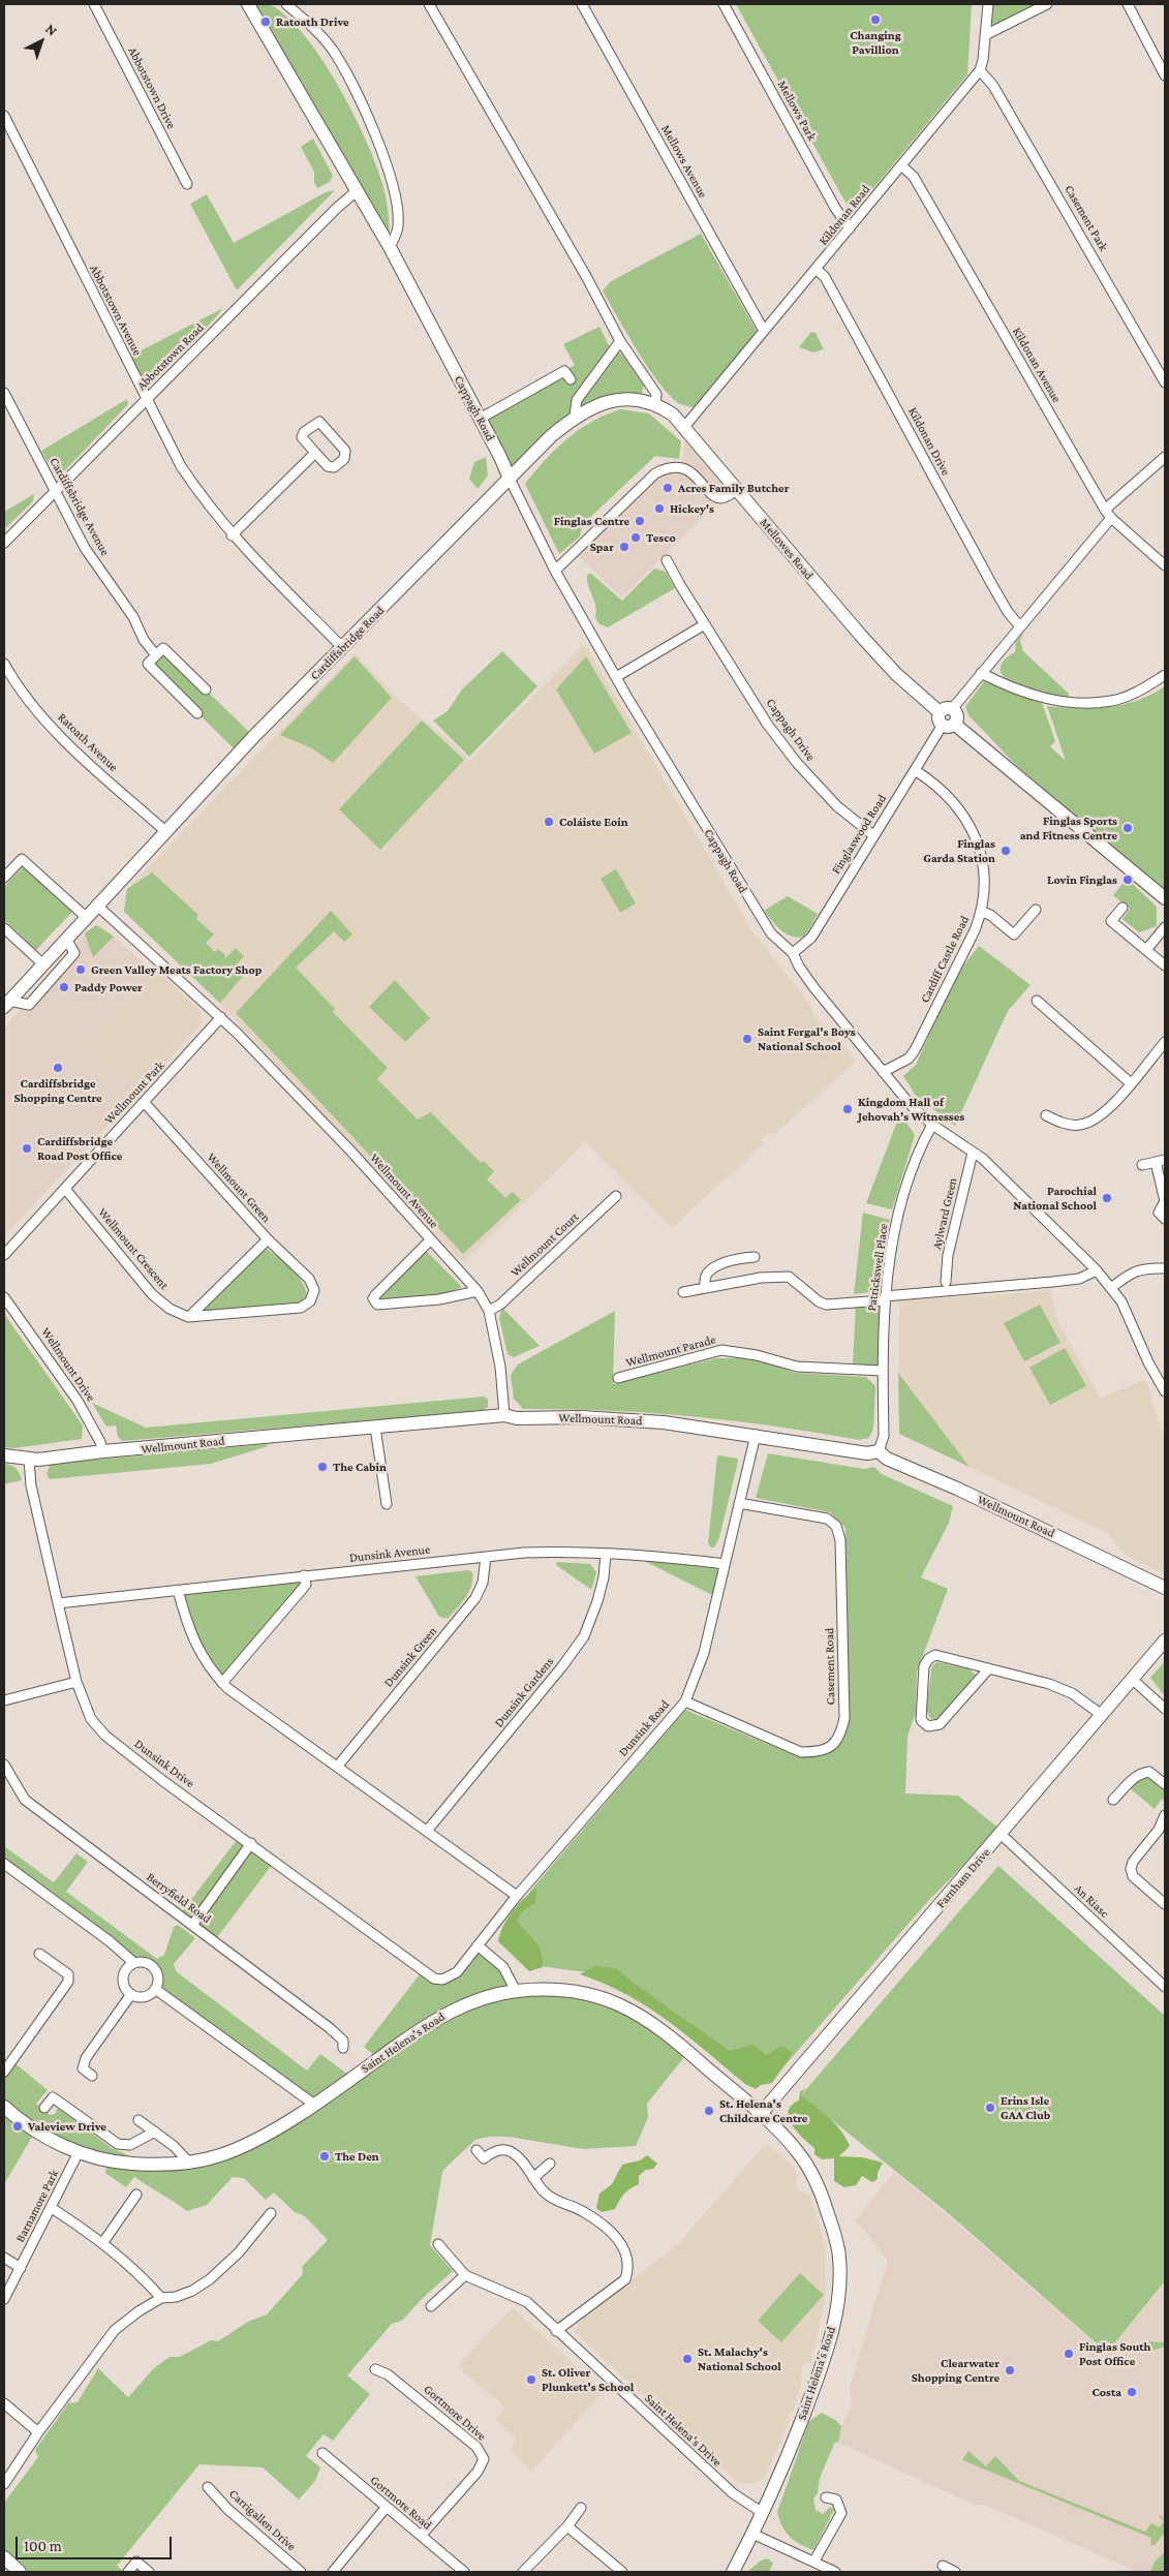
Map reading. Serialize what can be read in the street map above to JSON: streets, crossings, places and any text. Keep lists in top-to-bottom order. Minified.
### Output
{"streets":{"street":["Abbotstown Drive","Mellows Park","Mellows Avenue","Kildonan Road","Casement Park","Abbotstown Avenue","Abbotstown Road","Kildonan Avenue","Cappagh Road","Kildonan Drive","Cardiffsbridge Avenue","Mellowes Road","Cardiffsbridge Road","Cappagh Drive","Ratoath Avenue","Finglaswood Road","Cardiff Castle Road","Wellmount Park","Wellmount Green","Wellmount Avenue","Aylward Green","Wellmount Court","Wellmount Crescent","Patrickswell Place","Wellmount Parade","Wellmount Drive","Wellmount Road","Dunsink Avenue","Dunsink Green","Casement Road","Dunsink Gardens","Dunsink Road","Dunsink Drive","Farnham Drive","Berryfield Road","An Riasc","Saint Helena's Road","Barnamore Park","Gortmore Drive","Saint Helena's Drive","Gortmore Road","Carrigallen Drive"]},"crossings":[["Mellows Park","Kildonan Road"],["Mellows Avenue","Kildonan Road"],["Kildonan Road","Casement Park"],["Kildonan Road","Kildonan Avenue"],["Kildonan Road","Kildonan Drive"],["Kildonan Road","Mellowes Road"],["Abbotstown Avenue","Abbotstown Road"],["Abbotstown Avenue","Cardiffsbridge Road"],["Abbotstown Road","Cappagh Road"],["Abbotstown Road","Cardiffsbridge Avenue"],["Kildonan Avenue","Finglaswood Road"],["Cappagh Road","Cardiffsbridge Road"],["Cappagh Road","Finglaswood Road"],["Cappagh Road","Cardiff Castle Road"],["Cappagh Road","Aylward Green"],["Cappagh Road","Patrickswell Place"],["Kildonan Drive","Finglaswood Road"],["Mellowes Road","Cardiffsbridge Road"],["Mellowes Road","Finglaswood Road"],["Cardiffsbridge Road","Ratoath Avenue"],["Cardiffsbridge Road","Wellmount Avenue"],["Cappagh Drive","Finglaswood Road"],["Finglaswood Road","Cardiff Castle Road"],["Wellmount Park","Wellmount Green"],["Wellmount Park","Wellmount Avenue"],["Wellmount Park","Wellmount Crescent"],["Wellmount Green","Wellmount Crescent"],["Wellmount Avenue","Wellmount Court"],["Wellmount Avenue","Wellmount Road"],["Patrickswell Place","Wellmount Parade"],["Patrickswell Place","Wellmount Road"],["Wellmount Drive","Wellmount Road"],["Wellmount Road","Dunsink Road"],["Wellmount Road","Dunsink Drive"],["Dunsink Avenue","Dunsink Green"],["Dunsink Avenue","Dunsink Gardens"],["Dunsink Avenue","Dunsink Road"],["Dunsink Avenue","Dunsink Drive"],["Casement Road","Dunsink Road"],["Dunsink Road","Dunsink Drive"],["Farnham Drive","An Riasc"],["Farnham Drive","Saint Helena's Road"],["Saint Helena's Road","Barnamore Park"],["Saint Helena's Road","Saint Helena's Drive"],["Gortmore Drive","Gortmore Road"]],"places":["Changing Pavillion","Ratoath Drive","Acres Family Butcher","Hickey's","Finglas Centre","Tesco","Spar","Coláiste Eoin","Finglas Sports and Fitness Centre","Finglas Garda Station","Lovin Finglas","Green Valley Meats Factory Shop","Paddy Power","Saint Fergal's Boys National School","Cardiffsbridge Shopping Centre","Kingdom Hall of Jehovah's Witnesses","Cardiffsbridge Road Post Office","Parochial National School","The Cabin","Erins Isle GAA Club","St. Helena's Childcare Centre","Valeview Drive","The Den","Finglas South Post Office","St. Malachy's National School","Clearwater Shopping Centre","St. Oliver Plunkett's School","Costa"],"scale_bar":"100 m","north":"top right"}
